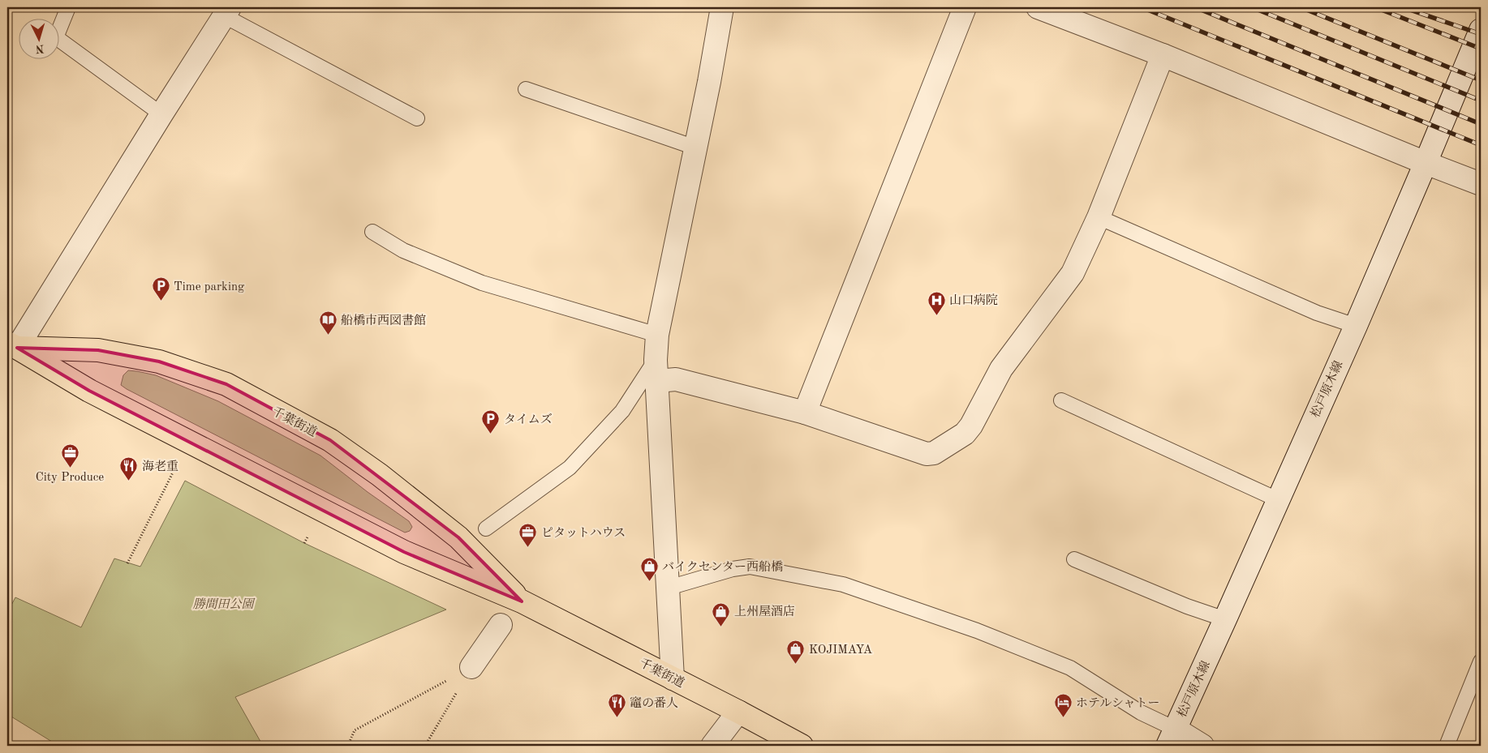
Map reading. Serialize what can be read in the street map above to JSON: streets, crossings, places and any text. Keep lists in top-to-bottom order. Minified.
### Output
{"streets":{"highway":["千葉街道"],"street":["松戸原木線"]},"parks":["勝間田公園"],"places":{"parking":["Time parking","タイムズ"],"hospital":["山口病院"],"library":["船橋市西図書館"],"office":["City Produce","ピタットハウス"],"restaurant":["海老重","竈の番人"],"shop":["バイクセンター西船橋","上州屋酒店","KOJIMAYA"],"hotel":["ホテルシャトー"]},"north":"bottom"}
